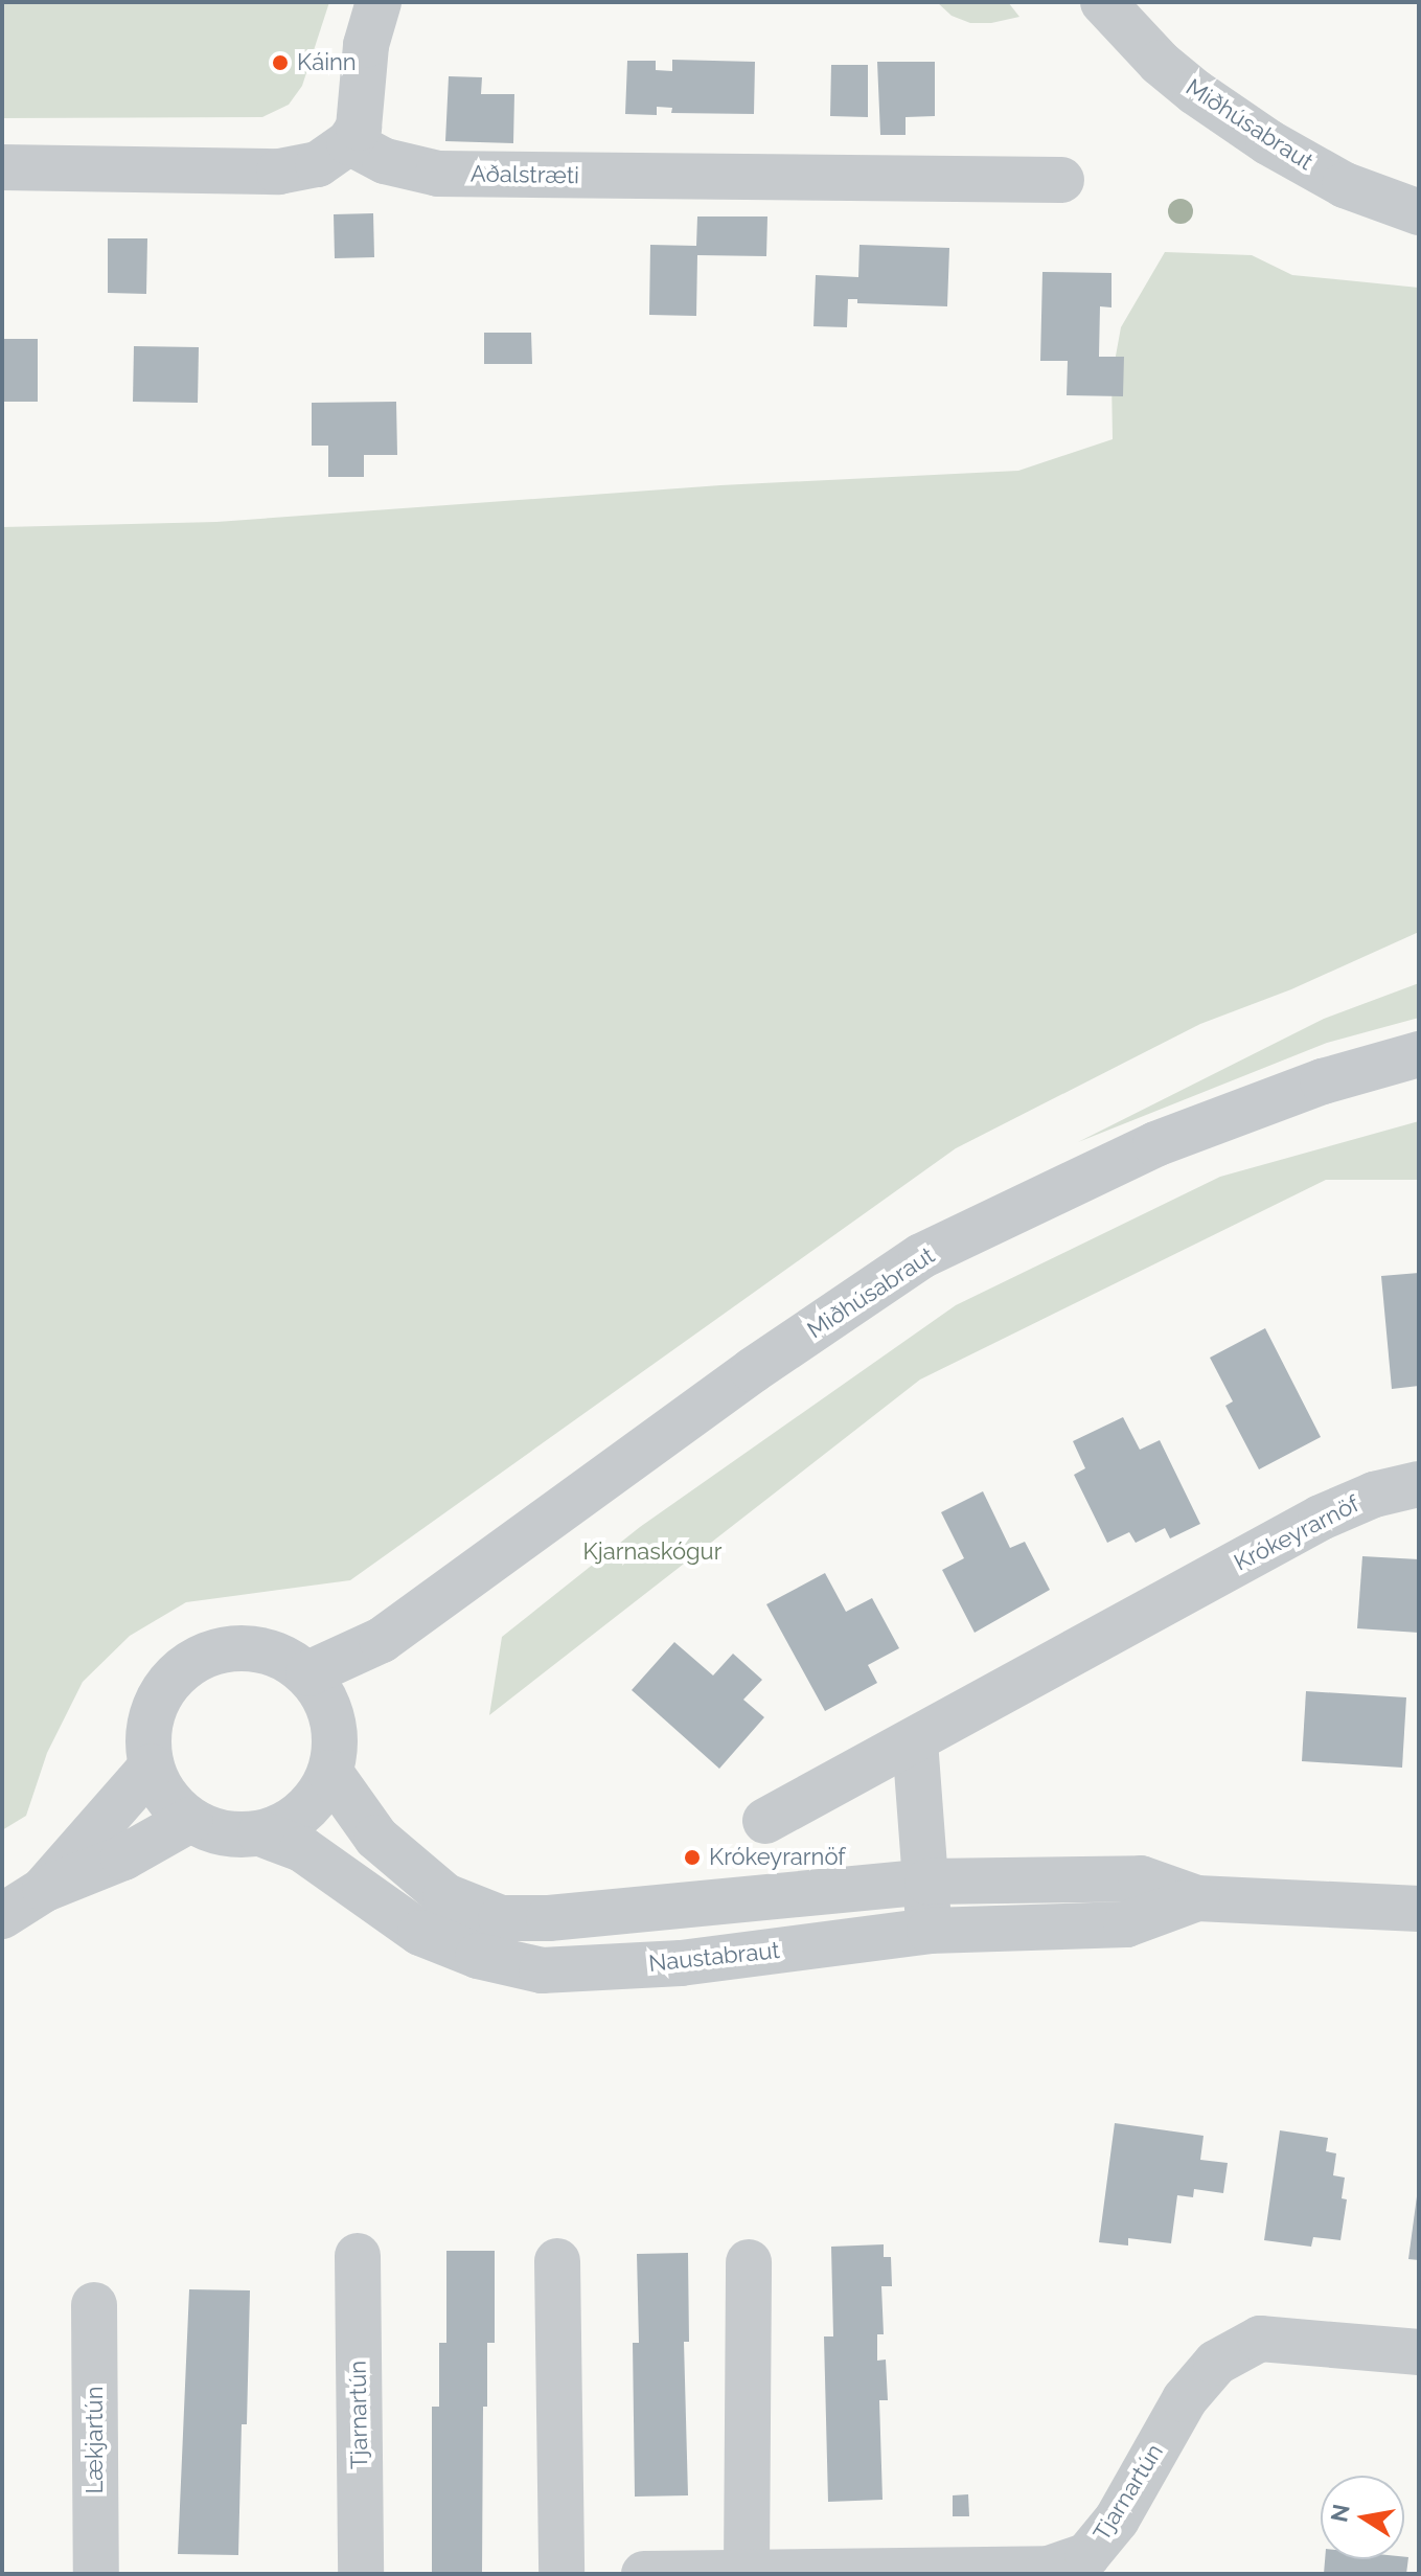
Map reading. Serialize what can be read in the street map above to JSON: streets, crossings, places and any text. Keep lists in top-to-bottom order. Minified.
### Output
{"streets":{"street":["Miðhúsabraut","Aðalstræti","Krókeyrarnöf","Naustabraut","Tjarnartún","Lækjartún"]},"crossings":[["Miðhúsabraut","Naustabraut"]],"parks":["Kjarnaskógur"],"places":["Káinn","Krókeyrarnöf"],"north":"left"}
